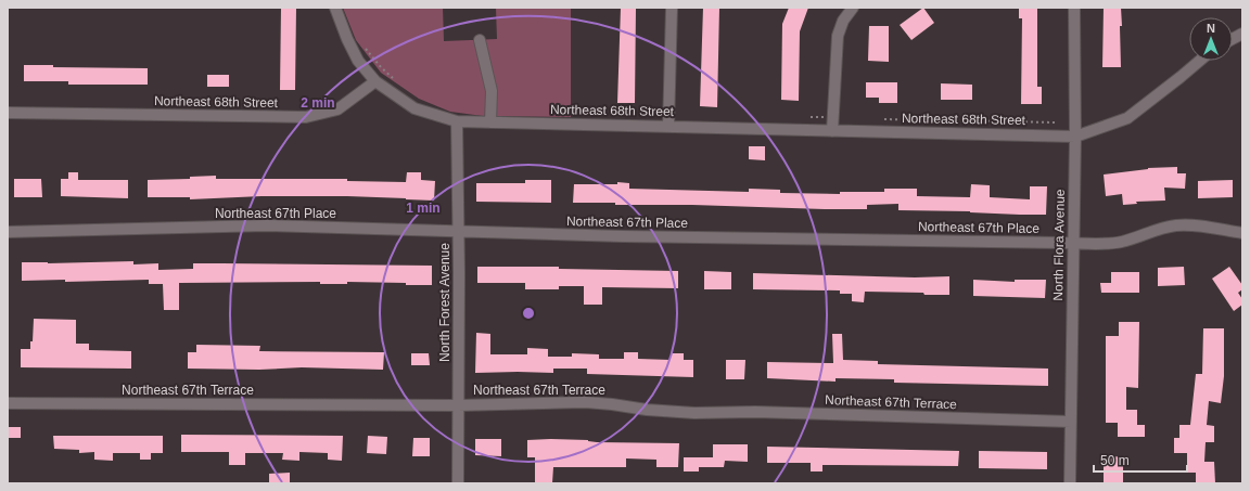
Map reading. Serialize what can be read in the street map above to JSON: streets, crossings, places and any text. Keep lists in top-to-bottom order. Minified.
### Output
{"streets":{"street":["Northeast 68th Street","Northeast 67th Place","North Flora Avenue","North Forest Avenue","Northeast 67th Terrace"]},"crossings":[["Northeast 68th Street","North Flora Avenue"],["Northeast 68th Street","North Forest Avenue"],["Northeast 67th Place","North Flora Avenue"],["Northeast 67th Place","North Forest Avenue"],["North Flora Avenue","Northeast 67th Terrace"],["North Forest Avenue","Northeast 67th Terrace"]],"scale_bar":"50 m","north":"top","rings":["2 min","1 min"]}
